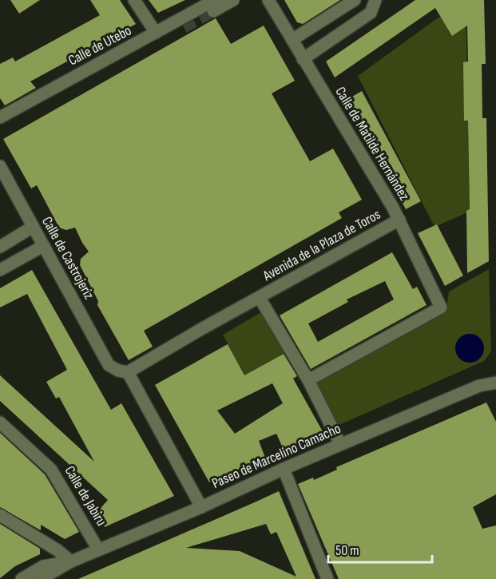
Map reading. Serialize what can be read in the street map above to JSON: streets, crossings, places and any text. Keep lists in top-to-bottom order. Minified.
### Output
{"streets":{"street":["Calle de Utebo","Calle de Matilde Hernández","Avenida de la Plaza de Toros","Calle de Castrojeriz","Paseo de Marcelino Camacho","Calle de Jabiru"]},"crossings":[["Calle de Matilde Hernández","Avenida de la Plaza de Toros"],["Avenida de la Plaza de Toros","Calle de Castrojeriz"],["Avenida de la Plaza de Toros","Paseo de Marcelino Camacho"],["Paseo de Marcelino Camacho","Calle de Jabiru"]],"scale_bar":"50 m"}
